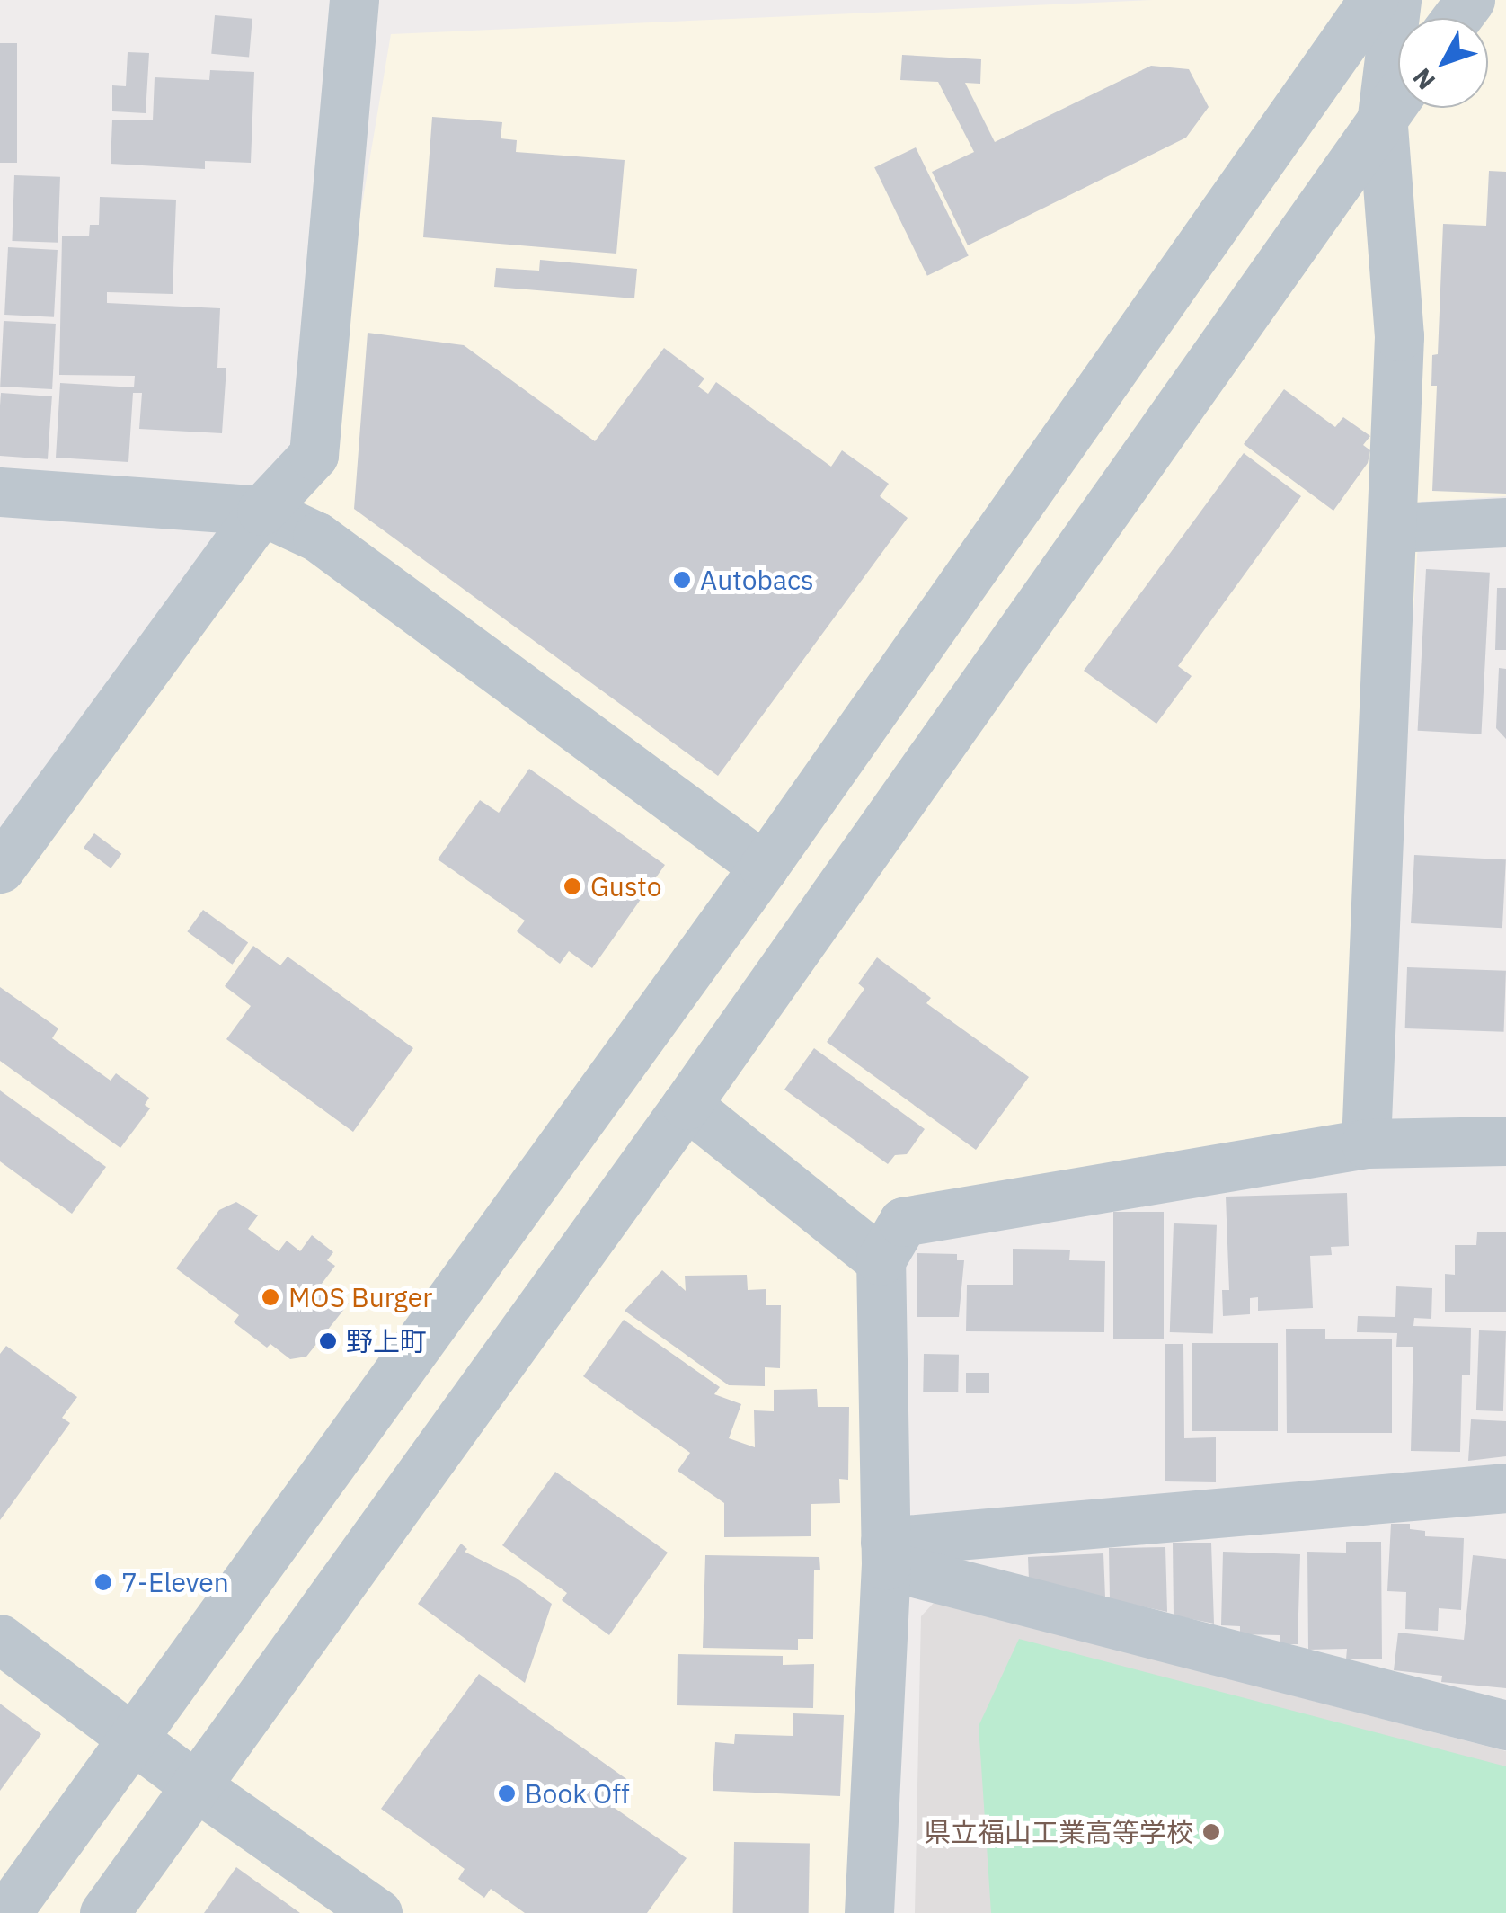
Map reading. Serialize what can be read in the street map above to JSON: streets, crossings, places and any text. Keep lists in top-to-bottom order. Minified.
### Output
{"places":["Autobacs","Gusto","MOS Burger","野上町","7-Eleven","Book Off","県立福山工業高等学校"],"north":"bottom left"}
